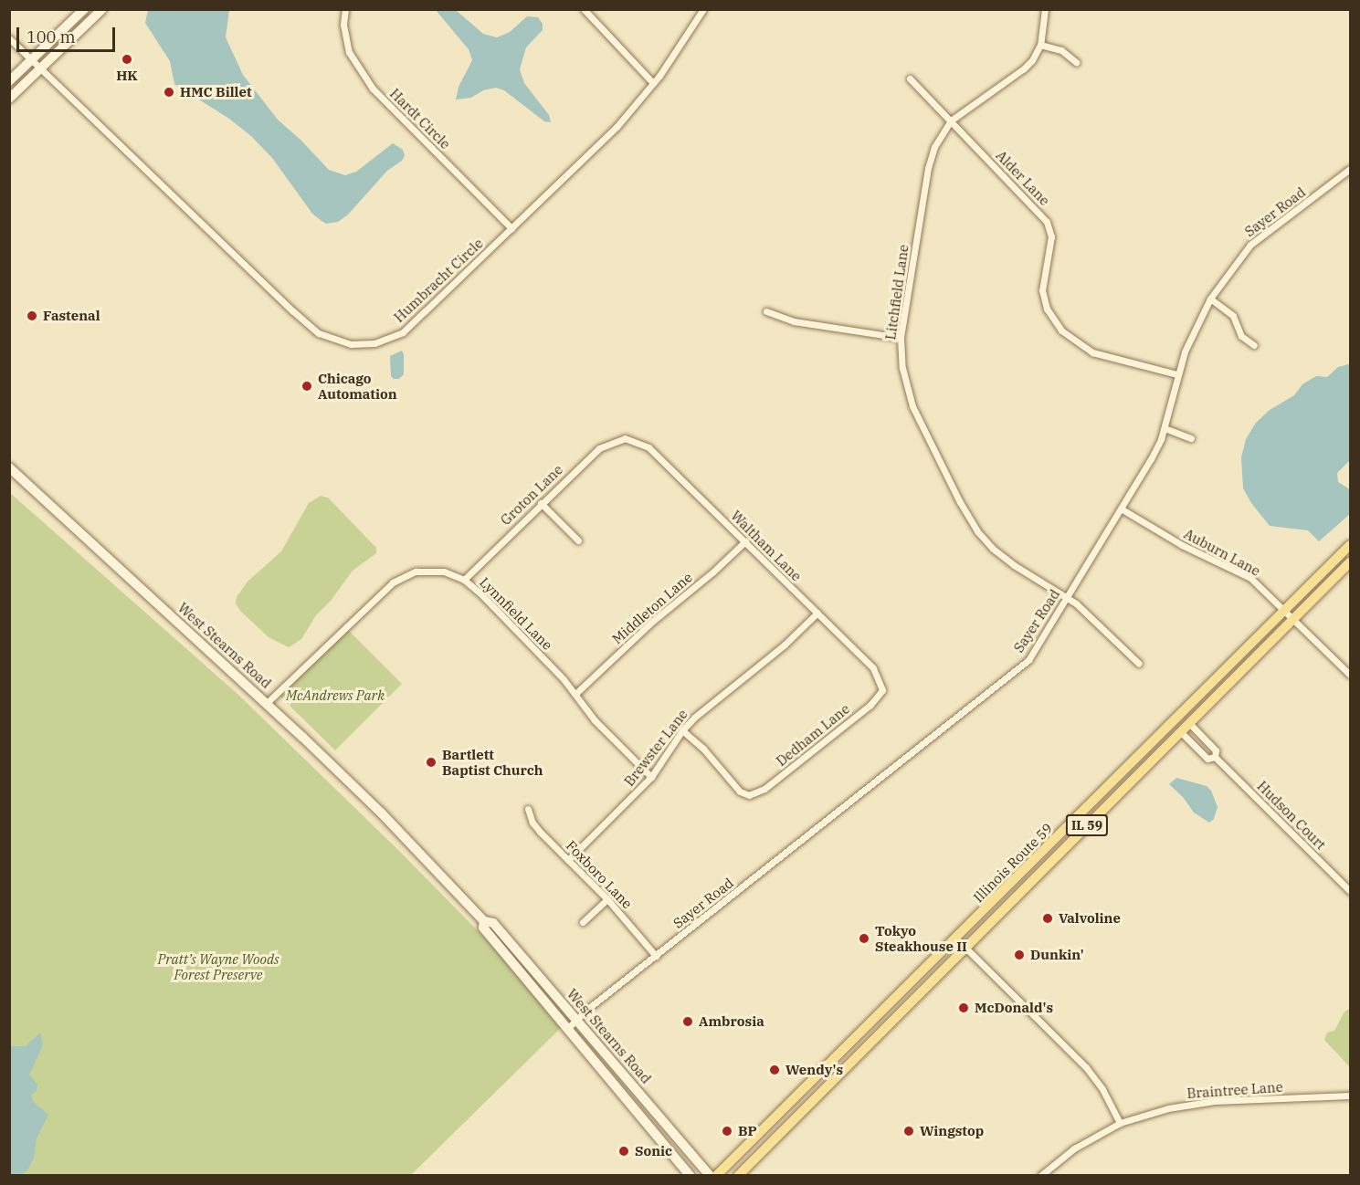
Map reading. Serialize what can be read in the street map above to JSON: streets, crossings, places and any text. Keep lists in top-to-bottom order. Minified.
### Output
{"streets":{"main road":["West Stearns Road","IL 59","Illinois Route 59"],"street":["Hardt Circle","Alder Lane","Sayer Road","Humbracht Circle","Litchfield Lane","Groton Lane","Waltham Lane","Auburn Lane","Middleton Lane","Lynnfield Lane","Dedham Lane","Brewster Lane","Hudson Court","Foxboro Lane","Braintree Lane"]},"crossings":[["Hardt Circle","Humbracht Circle"],["Alder Lane","Sayer Road"],["Alder Lane","Litchfield Lane"],["Sayer Road","Litchfield Lane"],["Sayer Road","Auburn Lane"],["Sayer Road","West Stearns Road"],["Sayer Road","Foxboro Lane"],["Groton Lane","Waltham Lane"],["Groton Lane","Lynnfield Lane"],["Waltham Lane","Middleton Lane"],["Waltham Lane","Dedham Lane"],["Waltham Lane","Brewster Lane"],["Auburn Lane","Illinois Route 59"],["Middleton Lane","Lynnfield Lane"],["Lynnfield Lane","West Stearns Road"],["Lynnfield Lane","Brewster Lane"],["Dedham Lane","Brewster Lane"],["Brewster Lane","Foxboro Lane"],["Hudson Court","Illinois Route 59"]],"parks":["McAndrews Park","Pratt’s Wayne Woods Forest Preserve"],"places":["HK","HMC Billet","Fastenal","Chicago Automation","Bartlett Baptist Church","Valvoline","Tokyo Steakhouse II","Dunkin'","McDonald's","Ambrosia","Wendy's","BP","Wingstop","Sonic"],"scale_bar":"100 m"}
